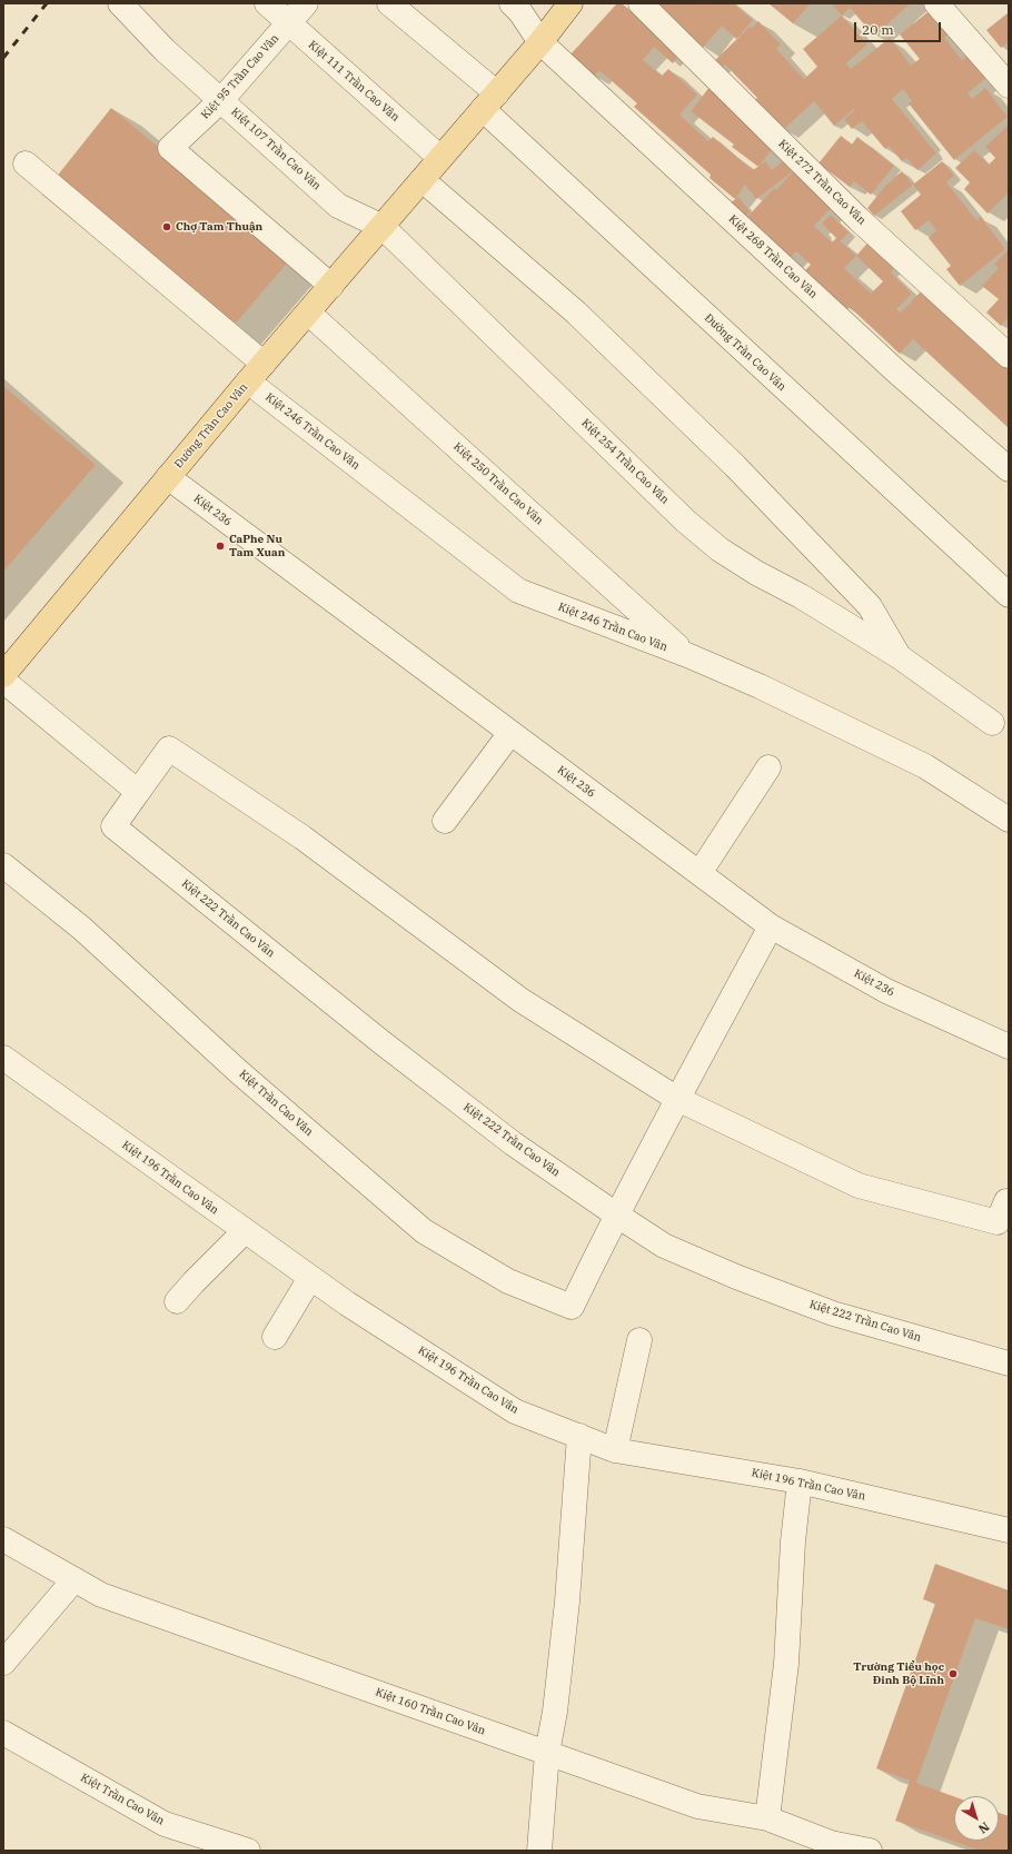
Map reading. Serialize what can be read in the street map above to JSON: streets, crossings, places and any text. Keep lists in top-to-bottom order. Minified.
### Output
{"streets":{"main road":["Đường Trần Cao Vân"],"street":["Kiệt 95 Trần Cao Vân","Kiệt 111 Trần Cao Vân","Kiệt 107 Trần Cao Vân","Kiệt 272 Trần Cao Vân","Kiệt 268 Trần Cao Vân","Kiệt 246 Trần Cao Vân","Kiệt 254 Trần Cao Vân","Kiệt 250 Trần Cao Vân","Kiệt 236","Kiệt 222 Trần Cao Vân","Kiệt Trần Cao Vân","Kiệt 196 Trần Cao Vân","Kiệt 160 Trần Cao Vân"]},"crossings":[["Kiệt 95 Trần Cao Vân","Kiệt 111 Trần Cao Vân"],["Kiệt 95 Trần Cao Vân","Kiệt 107 Trần Cao Vân"],["Kiệt 95 Trần Cao Vân","Đường Trần Cao Vân"],["Kiệt 111 Trần Cao Vân","Đường Trần Cao Vân"],["Kiệt 107 Trần Cao Vân","Đường Trần Cao Vân"],["Kiệt 107 Trần Cao Vân","Kiệt 254 Trần Cao Vân"],["Kiệt 268 Trần Cao Vân","Đường Trần Cao Vân"],["Đường Trần Cao Vân","Kiệt 246 Trần Cao Vân"],["Đường Trần Cao Vân","Kiệt 254 Trần Cao Vân"],["Đường Trần Cao Vân","Kiệt 250 Trần Cao Vân"],["Đường Trần Cao Vân","Kiệt 236"],["Kiệt 246 Trần Cao Vân","Kiệt 250 Trần Cao Vân"],["Kiệt 222 Trần Cao Vân","Kiệt Trần Cao Vân"]],"places":["Chợ Tam Thuận","CaPhe Nu Tam Xuan","Trường Tiểu học Đinh Bộ Lĩnh"],"scale_bar":"20 m","north":"bottom right"}
